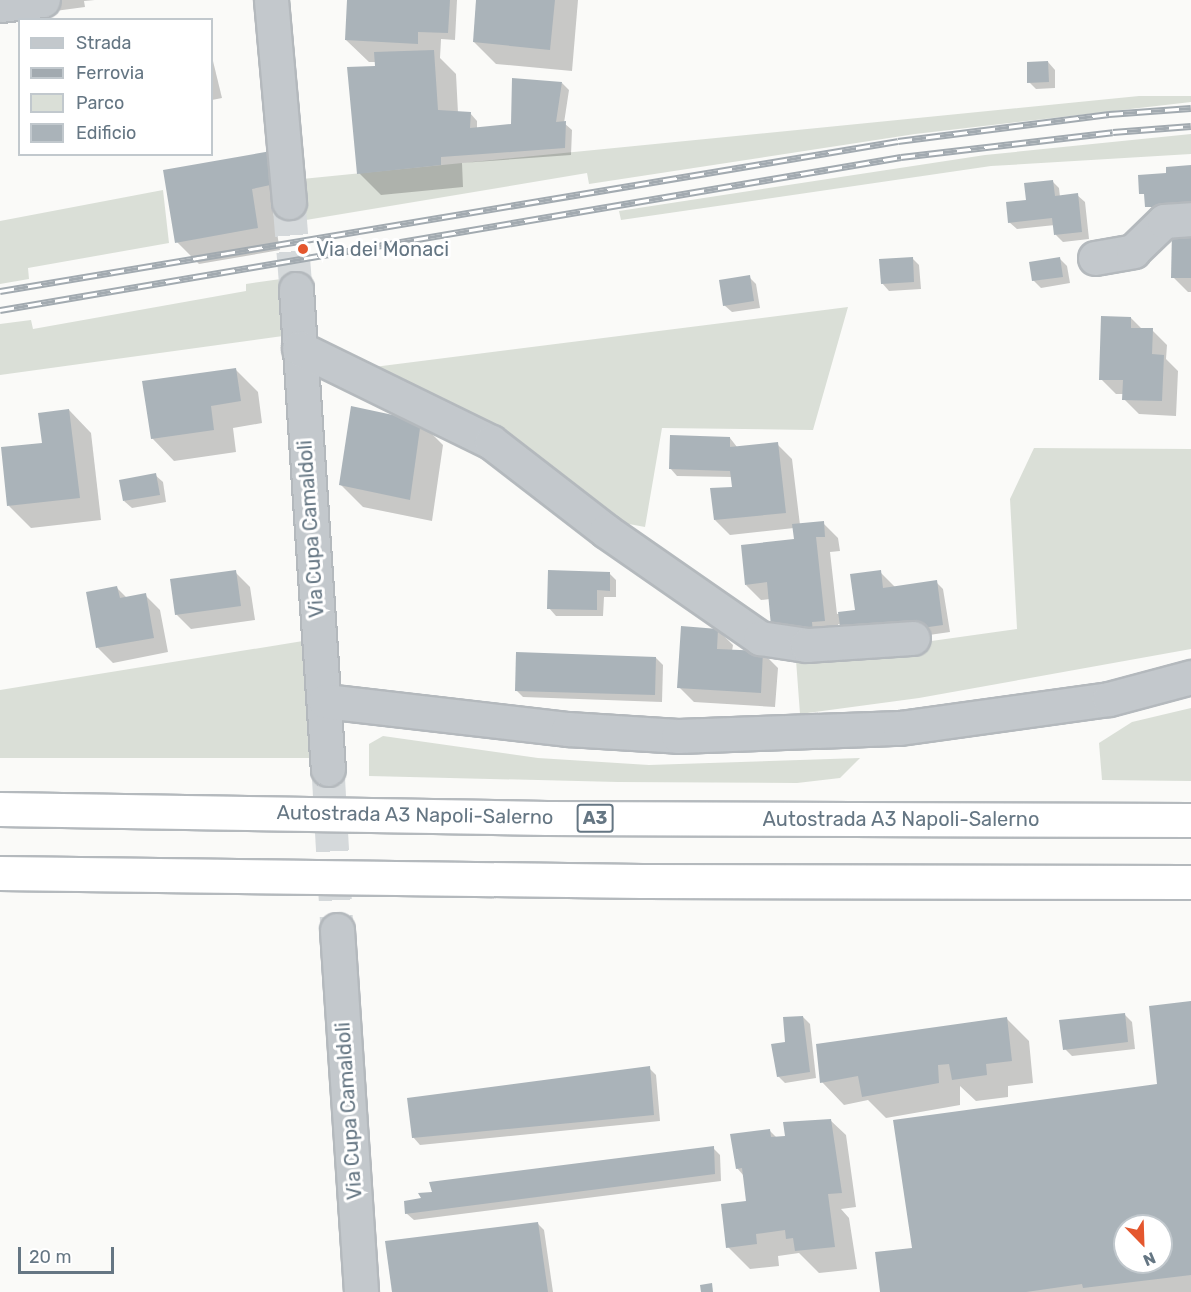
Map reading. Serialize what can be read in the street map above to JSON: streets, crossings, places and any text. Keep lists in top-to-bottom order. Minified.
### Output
{"streets":{"highway":["Autostrada A3 Napoli-Salerno","A3"],"street":["Via Cupa Camaldoli"]},"places":["Via dei Monaci"],"legend":["Strada","Ferrovia","Parco","Edificio"],"scale_bar":"20 m","north":"bottom right"}
